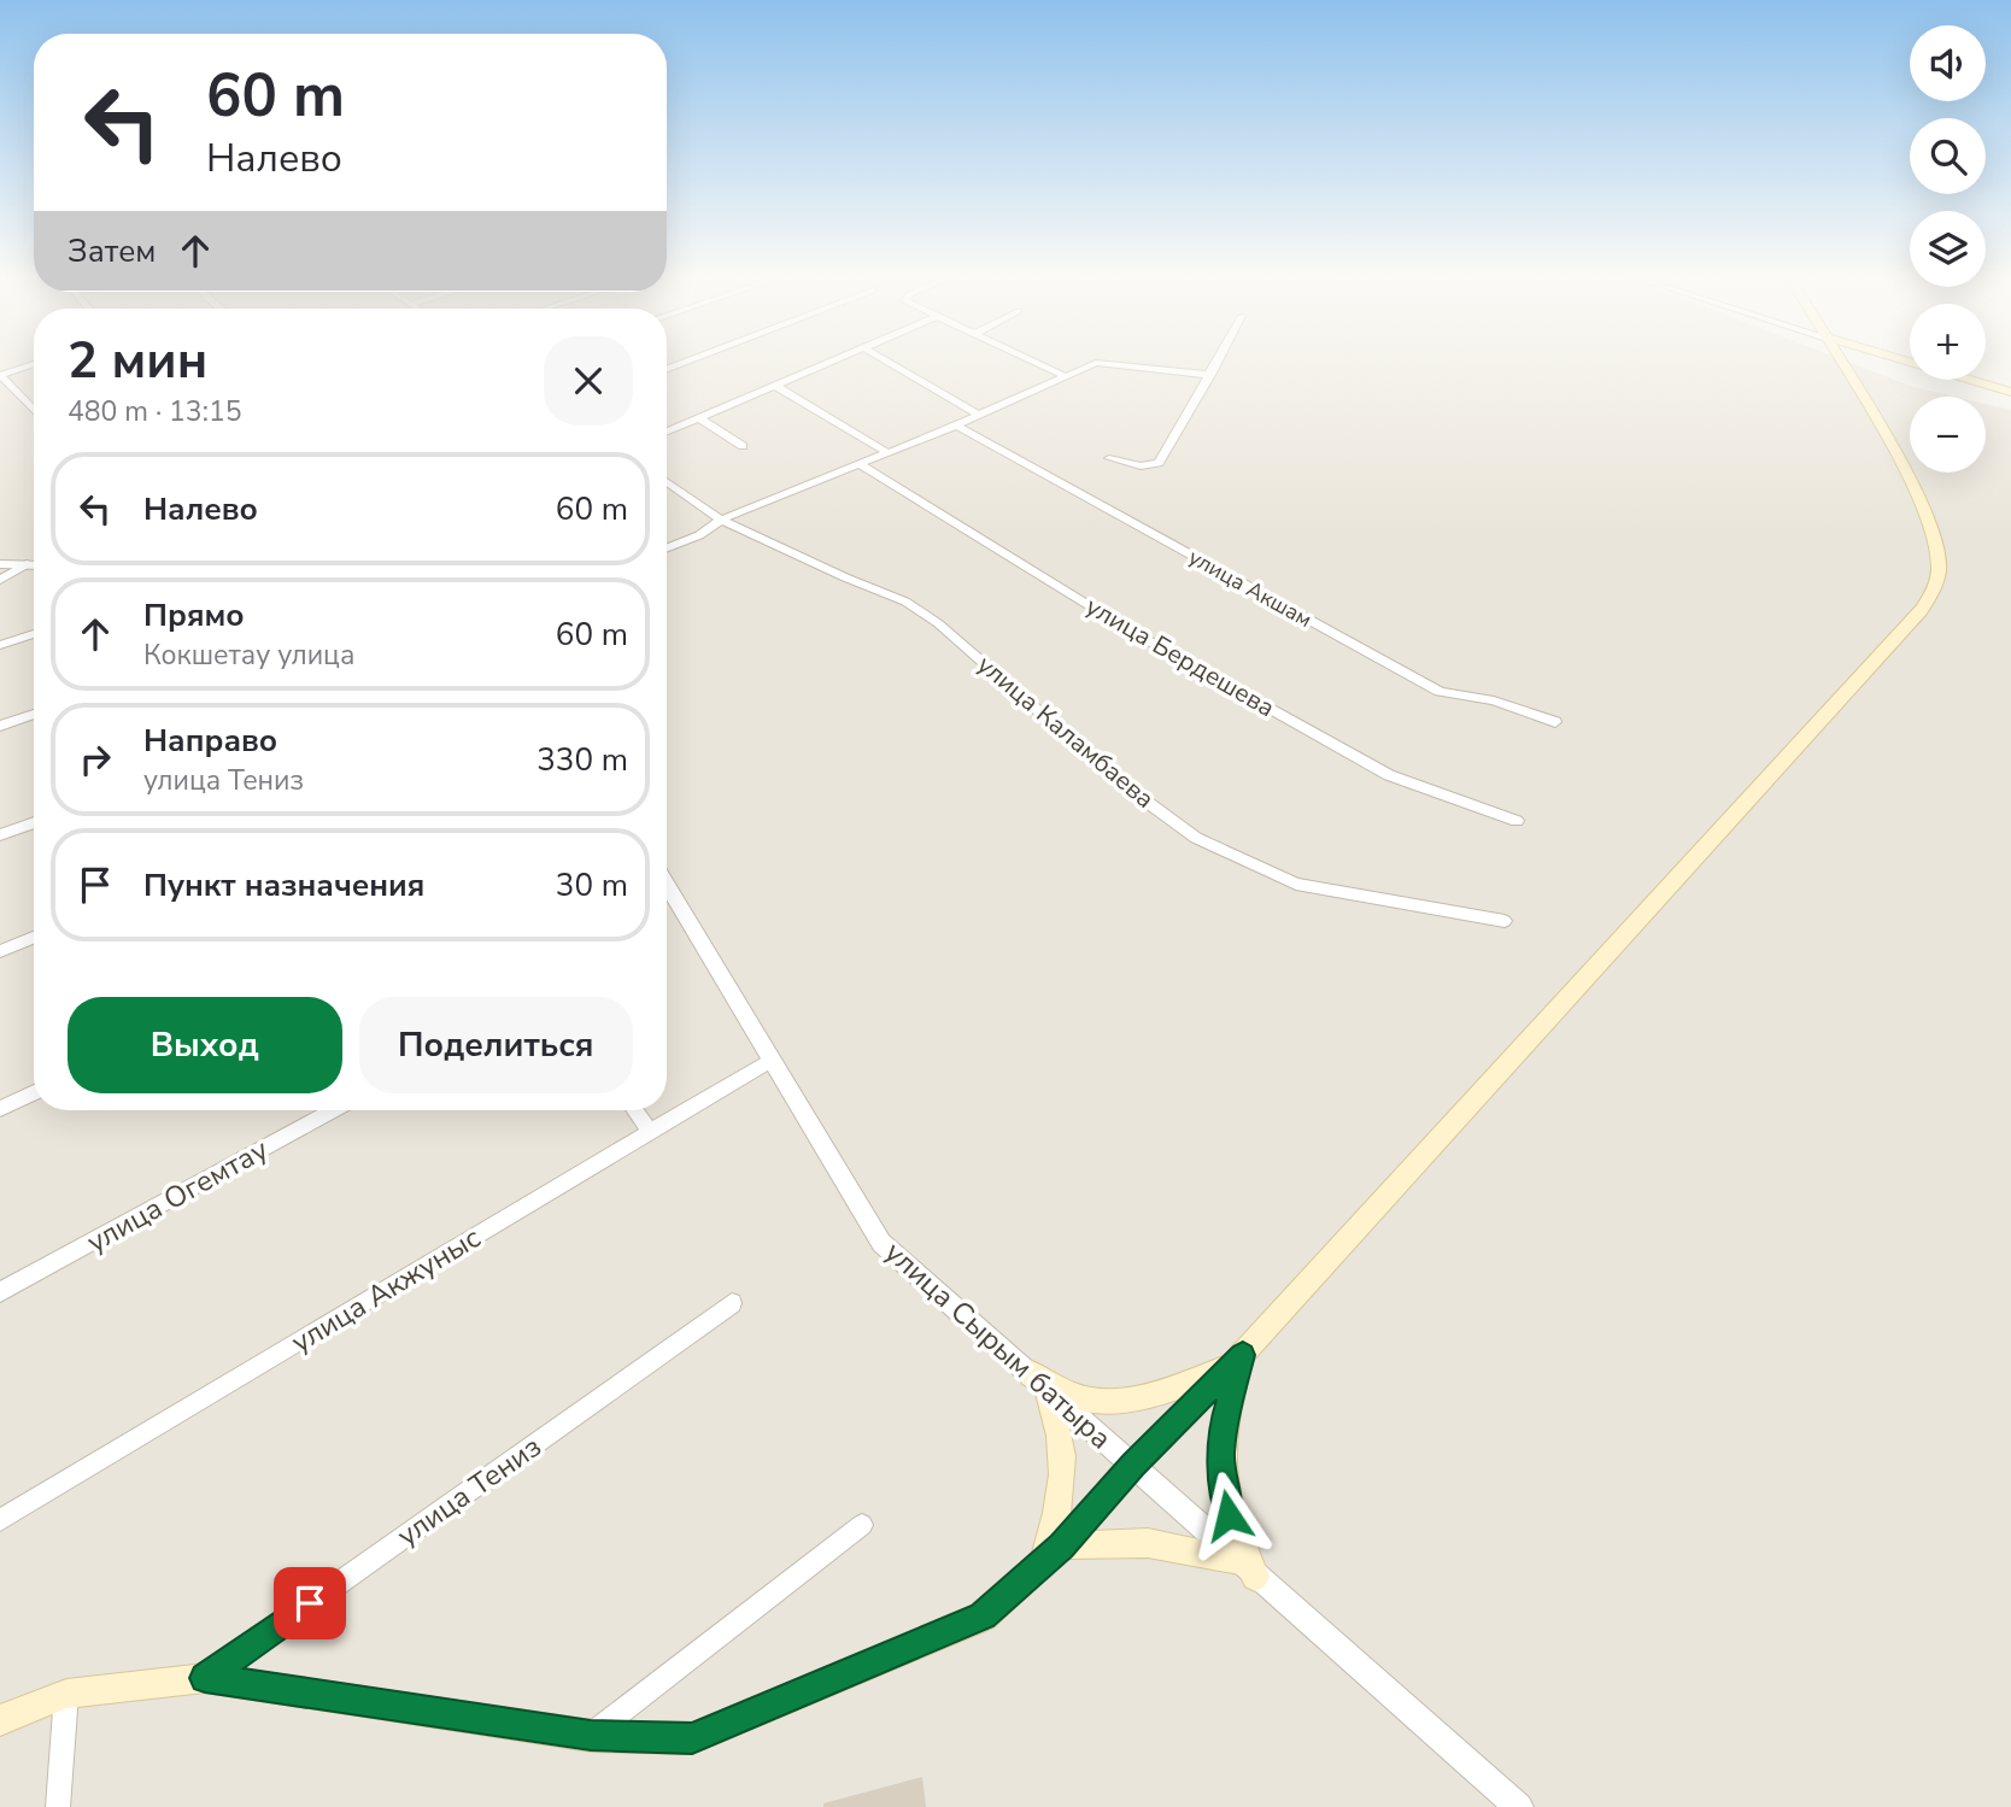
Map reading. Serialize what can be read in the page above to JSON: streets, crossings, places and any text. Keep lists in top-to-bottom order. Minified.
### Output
{"streets":{"street":["улица Акшам","улица Бердешева","улица Каламбаева","улица Огемтау","улица Акжуныс","улица Сырым батыра","улица Тениз"]},"crossings":[["улица Акжуныс","улица Сырым батыра"]],"page":{"map_buttons":["+","−"],"turn":["60 m","Налево"],"then":"Затем","heading":["2 мин","480 m · 13:15"],"list":[{"name":"Налево","value":"60 m"},{"name":"Прямо","note":"Кокшетау улица","value":"60 m"},{"name":"Направо","note":"улица Тениз","value":"330 m"},{"name":"Пункт назначения","value":"30 m"}],"buttons":["Выход","Поделиться"]}}
